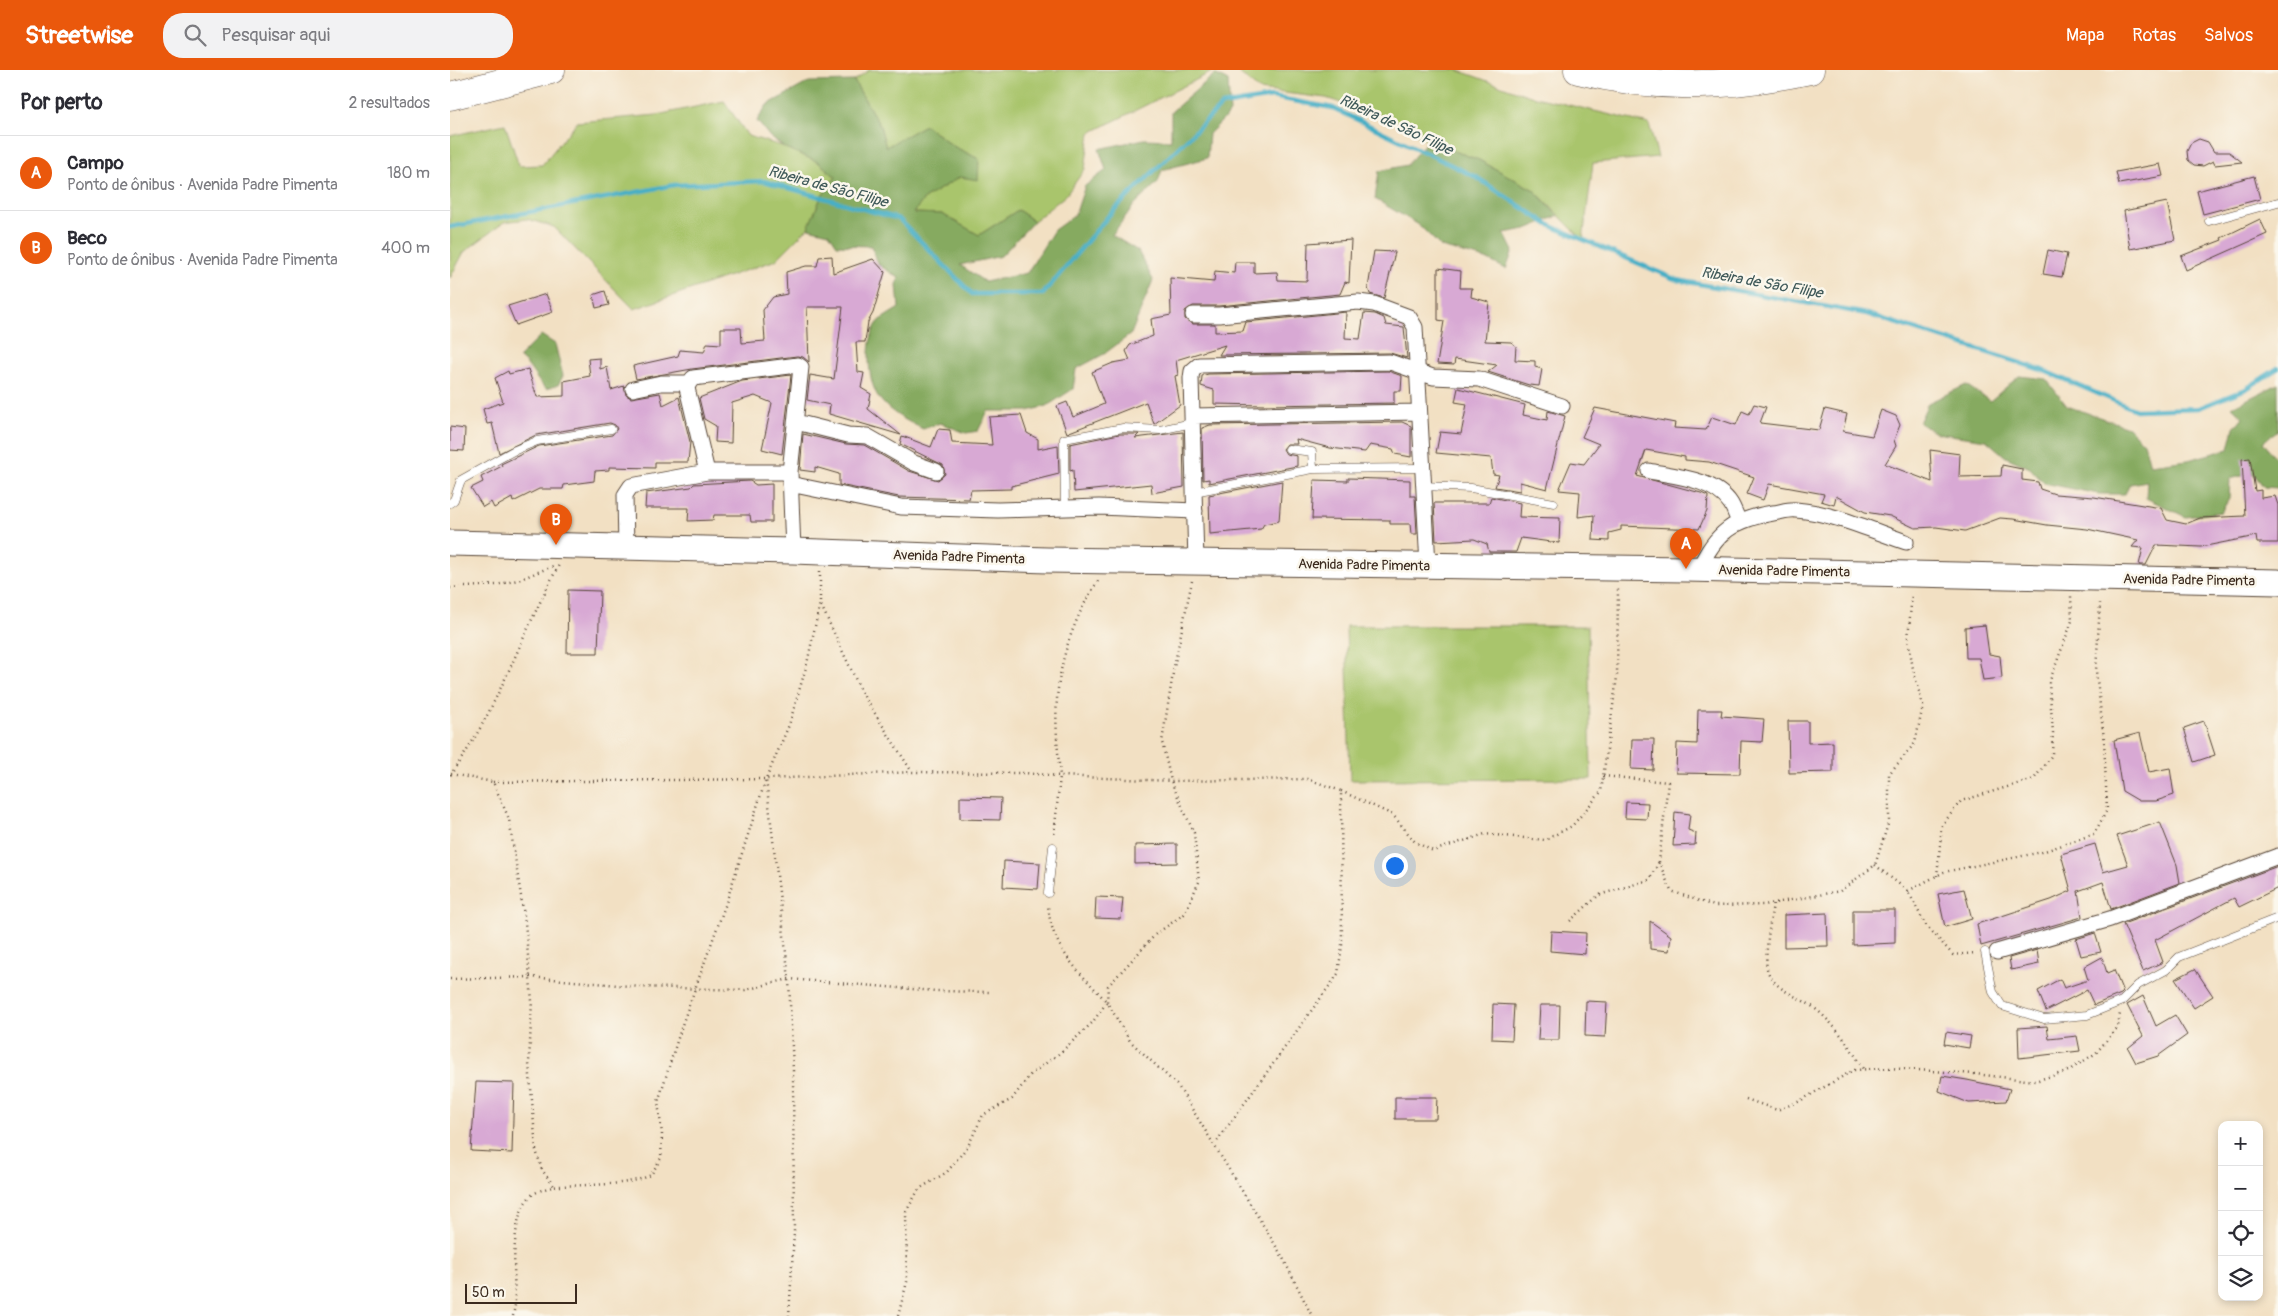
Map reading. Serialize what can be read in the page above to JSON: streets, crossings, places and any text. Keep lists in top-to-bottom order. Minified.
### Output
{"streets":{"main road":["Avenida Padre Pimenta"]},"water":["Ribeira de São Filipe"],"scale_bar":"50 m","page":{"header":"Streetwise","search":"Pesquisar aqui","nav":["Mapa","Rotas","Salvos"],"heading":["Por perto","2 resultados"],"list":[{"mark":"A","name":"Campo","note":"Ponto de ônibus · Avenida Padre Pimenta","value":"180 m"},{"mark":"B","name":"Beco","note":"Ponto de ônibus · Avenida Padre Pimenta","value":"400 m"}],"pins":["B","A"],"map_buttons":["+","−"],"scale":"50 m"}}
